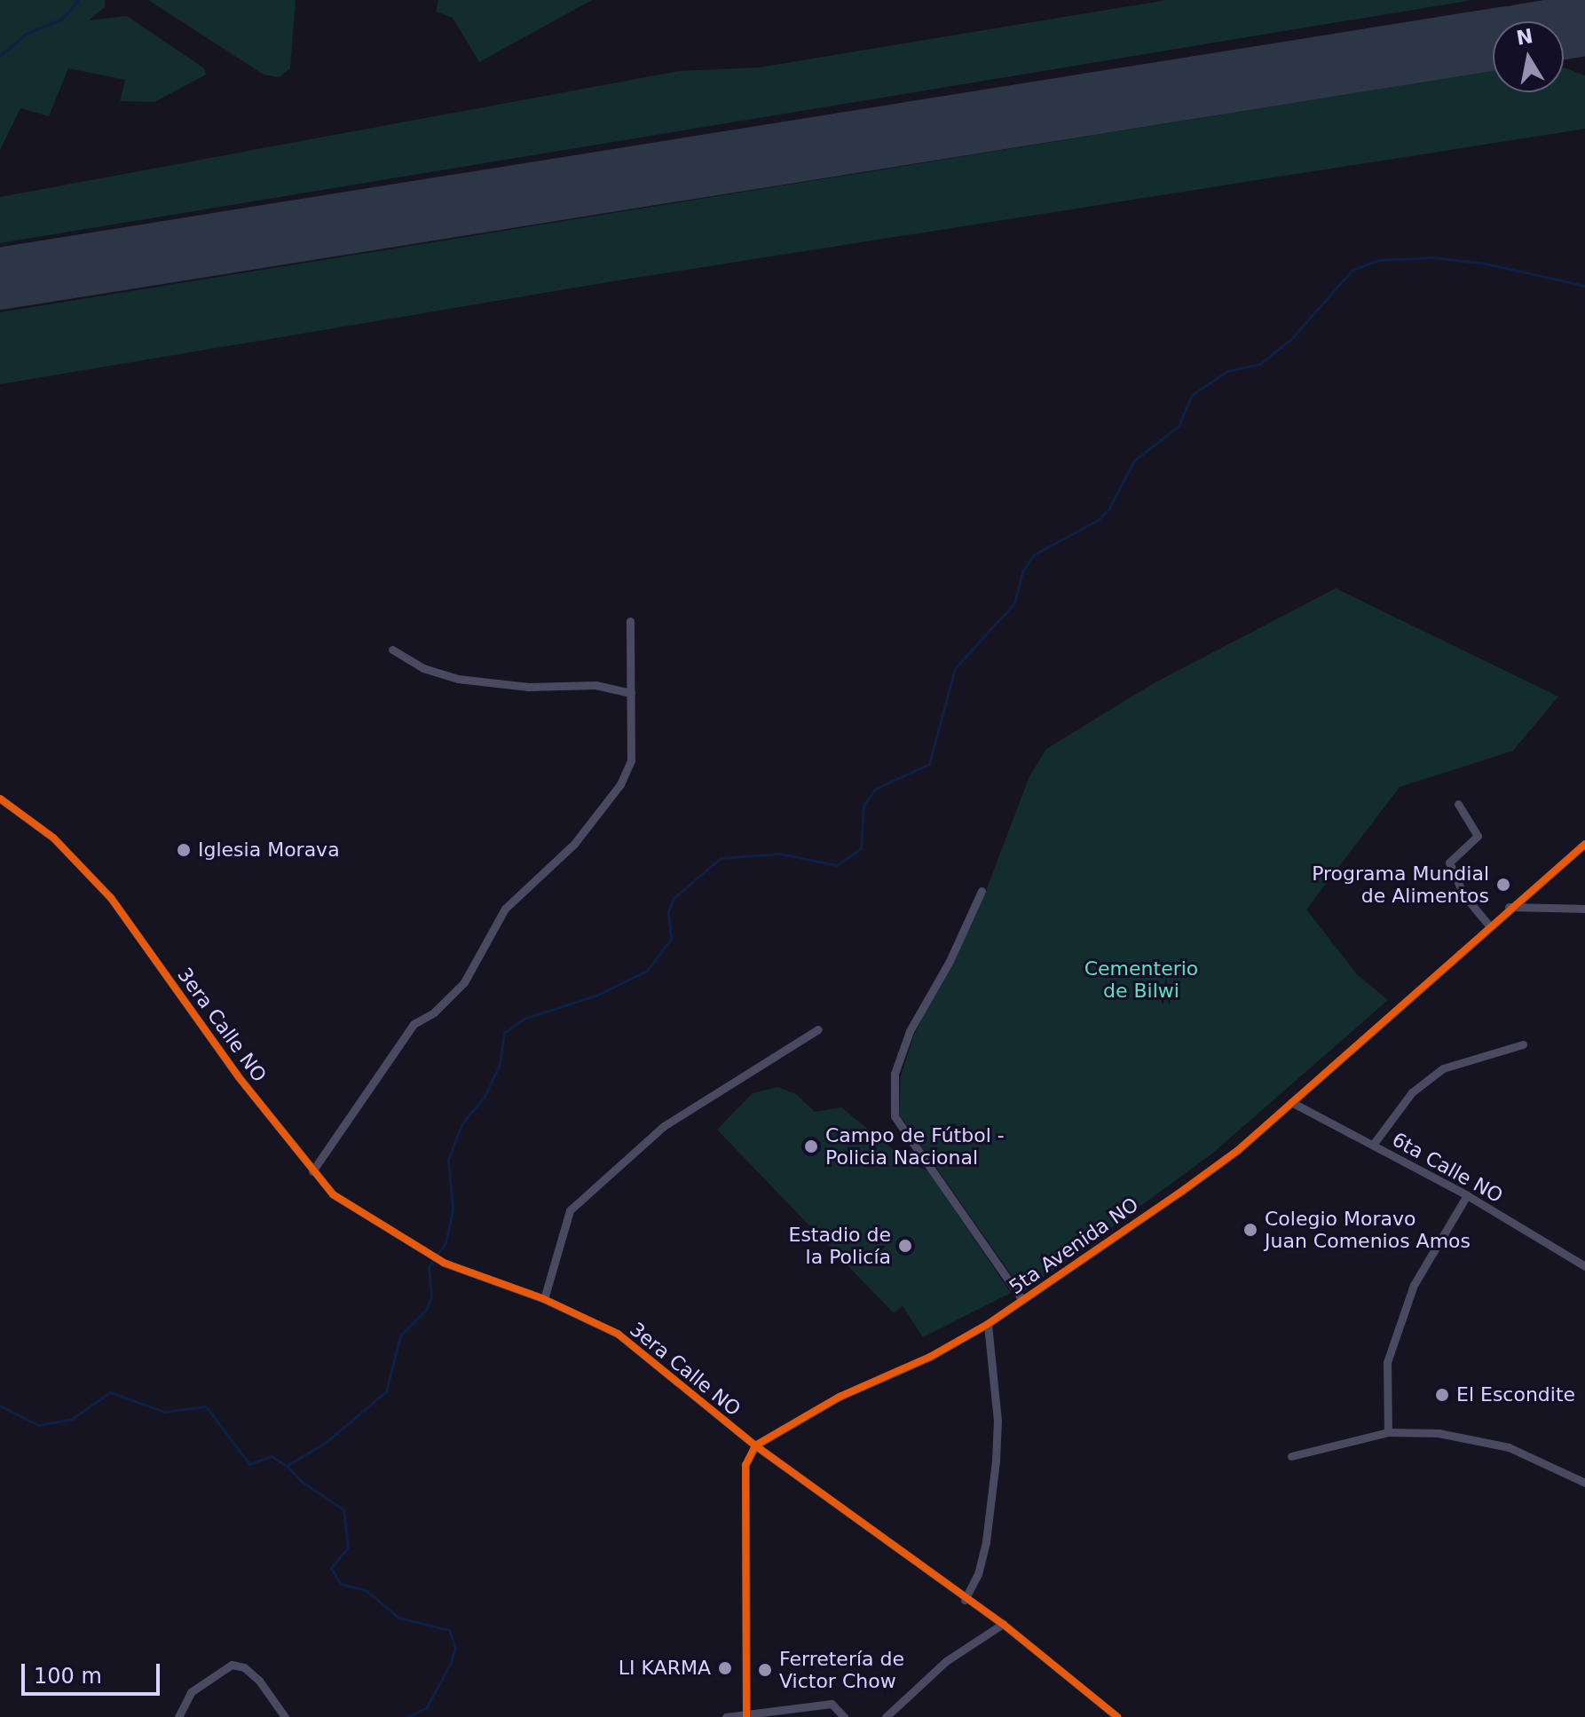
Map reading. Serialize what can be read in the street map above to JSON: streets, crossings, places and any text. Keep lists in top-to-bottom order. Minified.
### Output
{"streets":{"street":["3era Calle NO","6ta Calle NO","5ta Avenida NO"]},"crossings":[["3era Calle NO","5ta Avenida NO"],["6ta Calle NO","5ta Avenida NO"]],"parks":["Cementerio de Bilwi"],"places":["Iglesia Morava","Programa Mundial de Alimentos","Campo de Fútbol - Policia Nacional","Colegio Moravo Juan Comenios Amos","Estadio de la Policía","El Escondite","LI KARMA","Ferretería de Victor Chow"],"scale_bar":"100 m","north":"top"}
